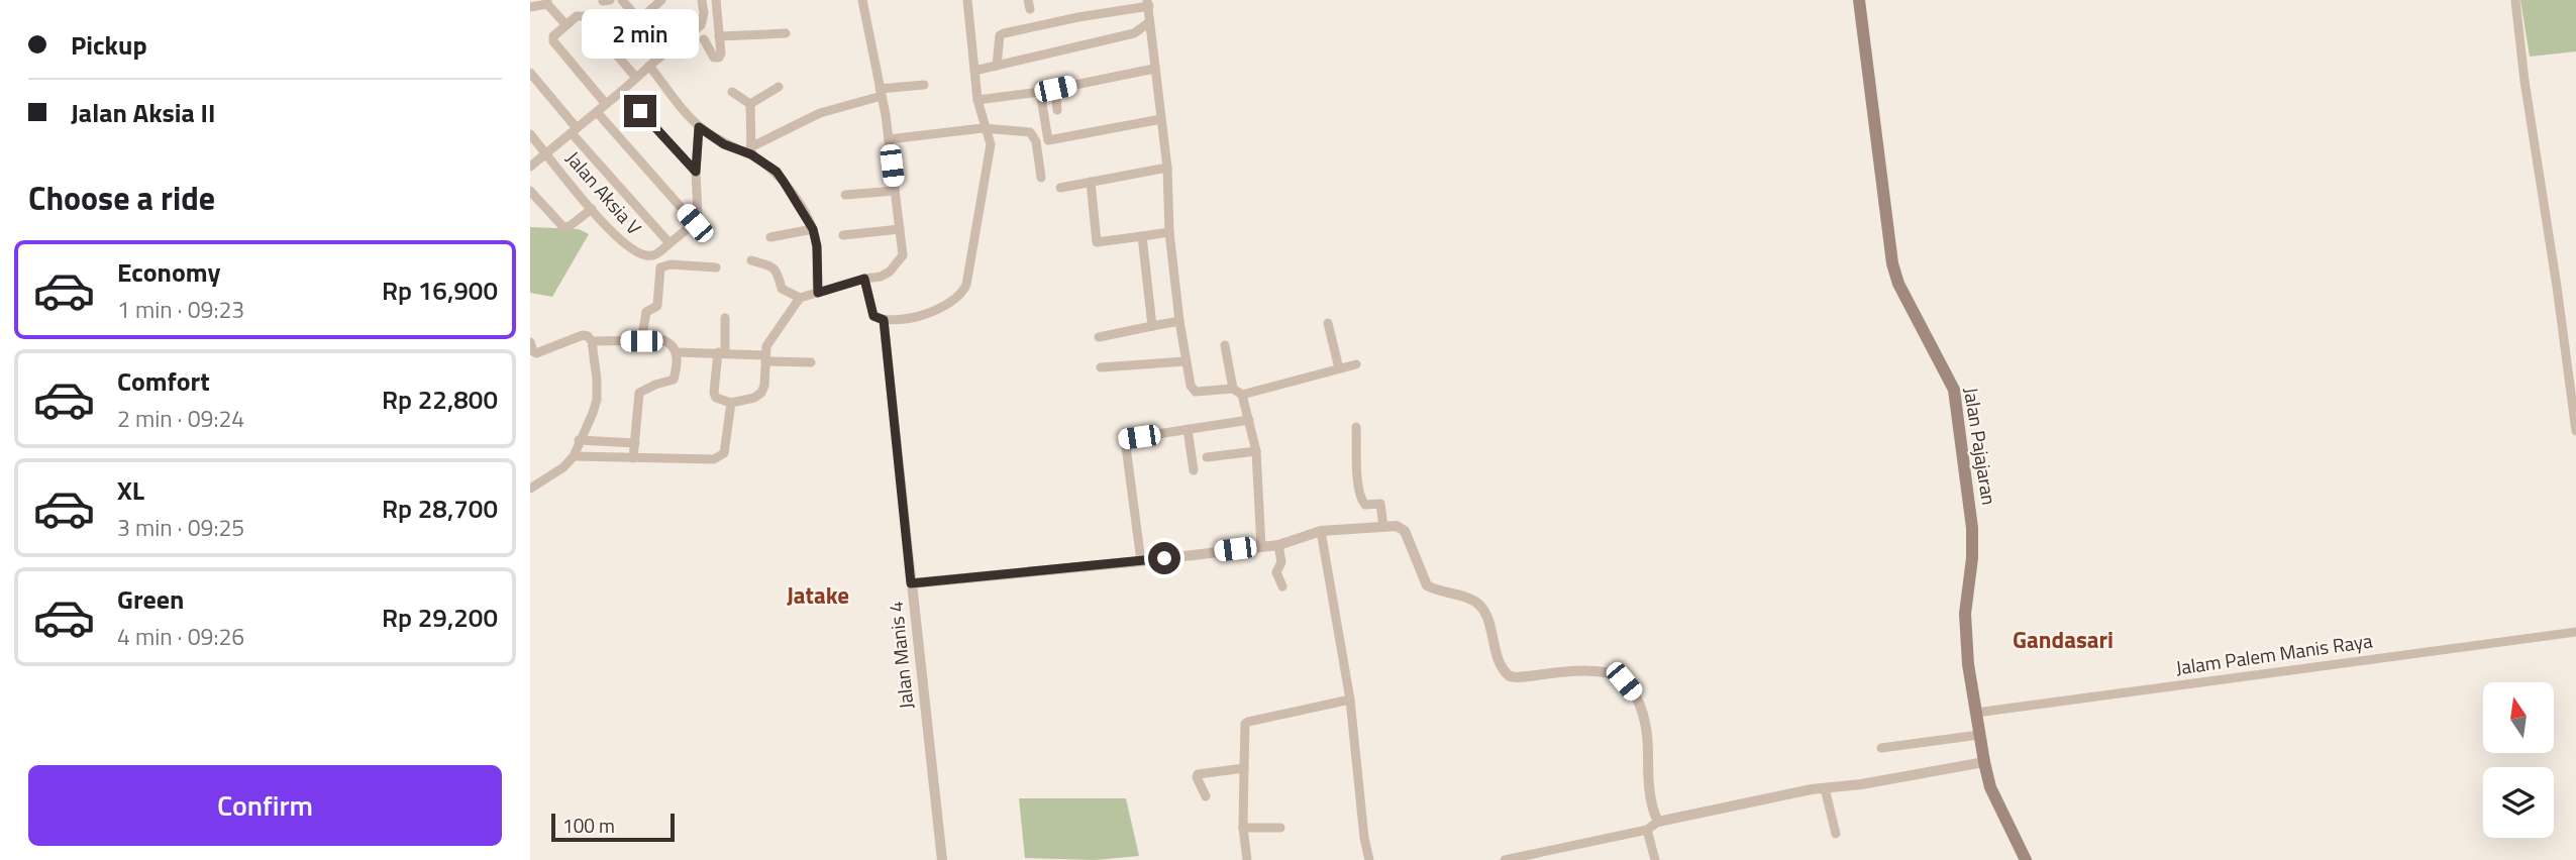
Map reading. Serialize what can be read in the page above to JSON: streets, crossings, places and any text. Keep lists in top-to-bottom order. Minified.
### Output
{"streets":{"main road":["Jalan Pajajaran"],"street":["Jalan Aksia V","Jalam Palem Manis Raya","Jalan Manis 4"]},"crossings":[["Jalan Pajajaran","Jalam Palem Manis Raya"]],"districts":["Jatake","Gandasari"],"scale_bar":"100 m","north":"top","page":{"banner":["Pickup","Jalan Aksia II"],"bubble":"2 min","heading":"Choose a ride","list":[{"name":"Economy","note":"1 min · 09:23","value":"Rp 16,900"},{"name":"Comfort","note":"2 min · 09:24","value":"Rp 22,800"},{"name":"XL","note":"3 min · 09:25","value":"Rp 28,700"},{"name":"Green","note":"4 min · 09:26","value":"Rp 29,200"}],"buttons":"Confirm","scale":"100 m"}}
